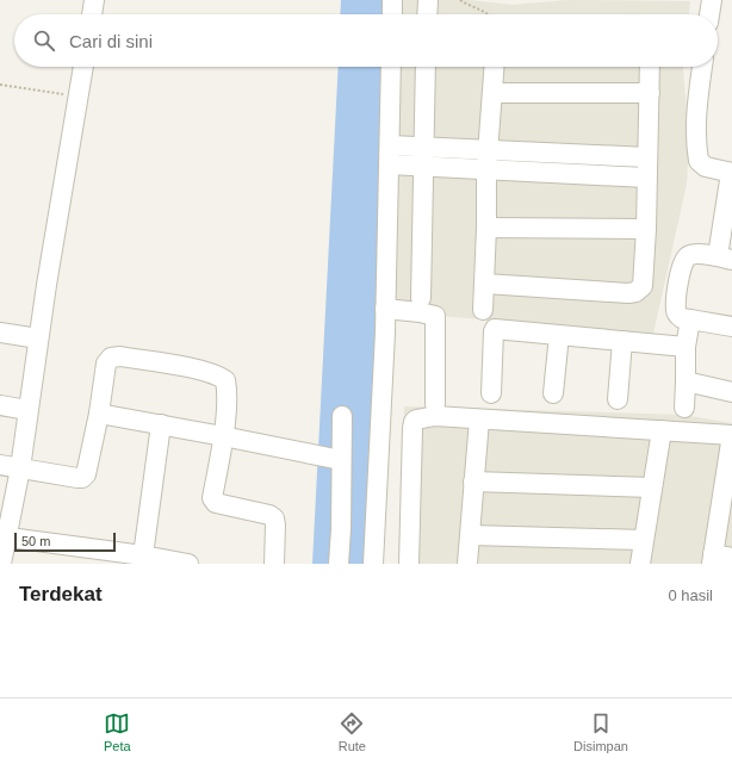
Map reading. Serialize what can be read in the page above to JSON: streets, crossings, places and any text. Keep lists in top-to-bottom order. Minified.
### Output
{"scale_bar":"50 m","page":{"search":"Cari di sini","scale":"50 m","heading":["Terdekat","0 hasil"],"nav":["Peta","Rute","Disimpan"]}}
